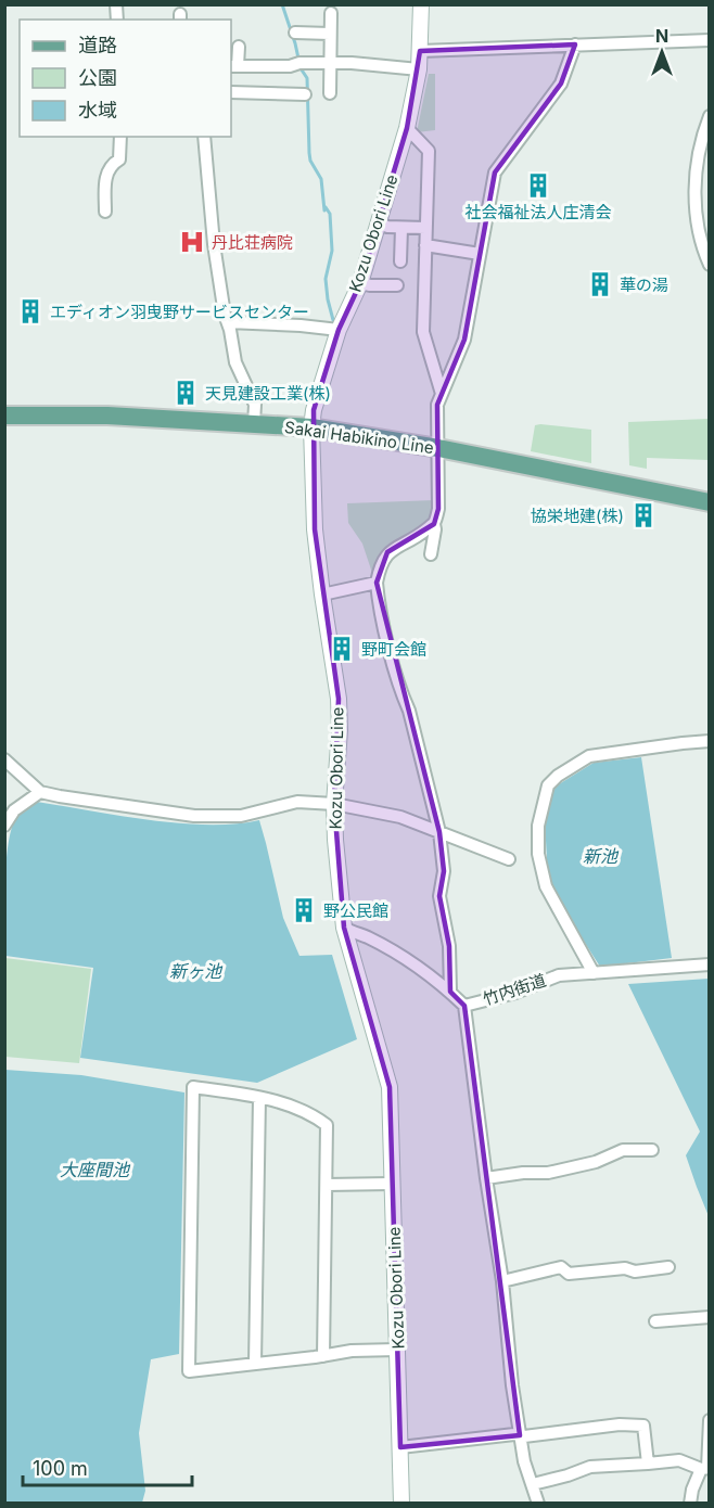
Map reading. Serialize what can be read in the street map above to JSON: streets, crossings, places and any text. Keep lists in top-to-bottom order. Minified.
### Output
{"streets":{"main road":["Kozu Obori Line","Sakai Habikino Line"],"street":["竹内街道"]},"crossings":[["Kozu Obori Line","Sakai Habikino Line"],["Kozu Obori Line","竹内街道"]],"water":["新池","新ヶ池","大座間池"],"places":{"building":["社会福祉法人庄清会","華の湯","エディオン羽曳野サービスセンター","天見建設工業(株)","協栄地建(株)","野町会館","野公民館"],"hospital":["丹比荘病院"]},"legend":["道路","公園","水域"],"scale_bar":"100 m","north":"top"}
